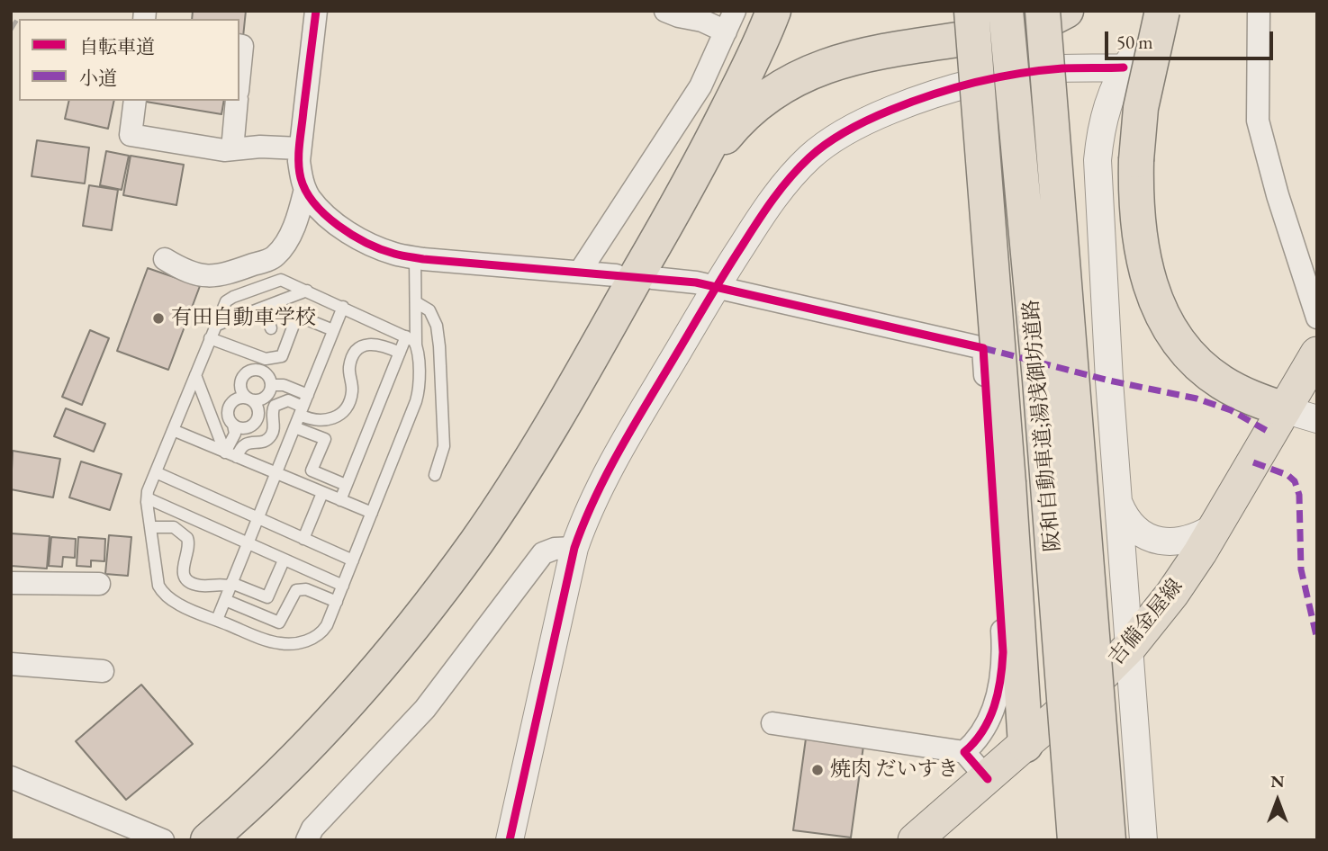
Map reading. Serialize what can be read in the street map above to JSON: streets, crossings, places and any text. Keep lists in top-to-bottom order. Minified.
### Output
{"streets":{"highway":["阪和自動車道;湯浅御坊道路"],"main road":["吉備金屋線"]},"places":["有田自動車学校","焼肉 だいすき"],"legend":["自転車道","小道"],"scale_bar":"50 m","north":"top"}
